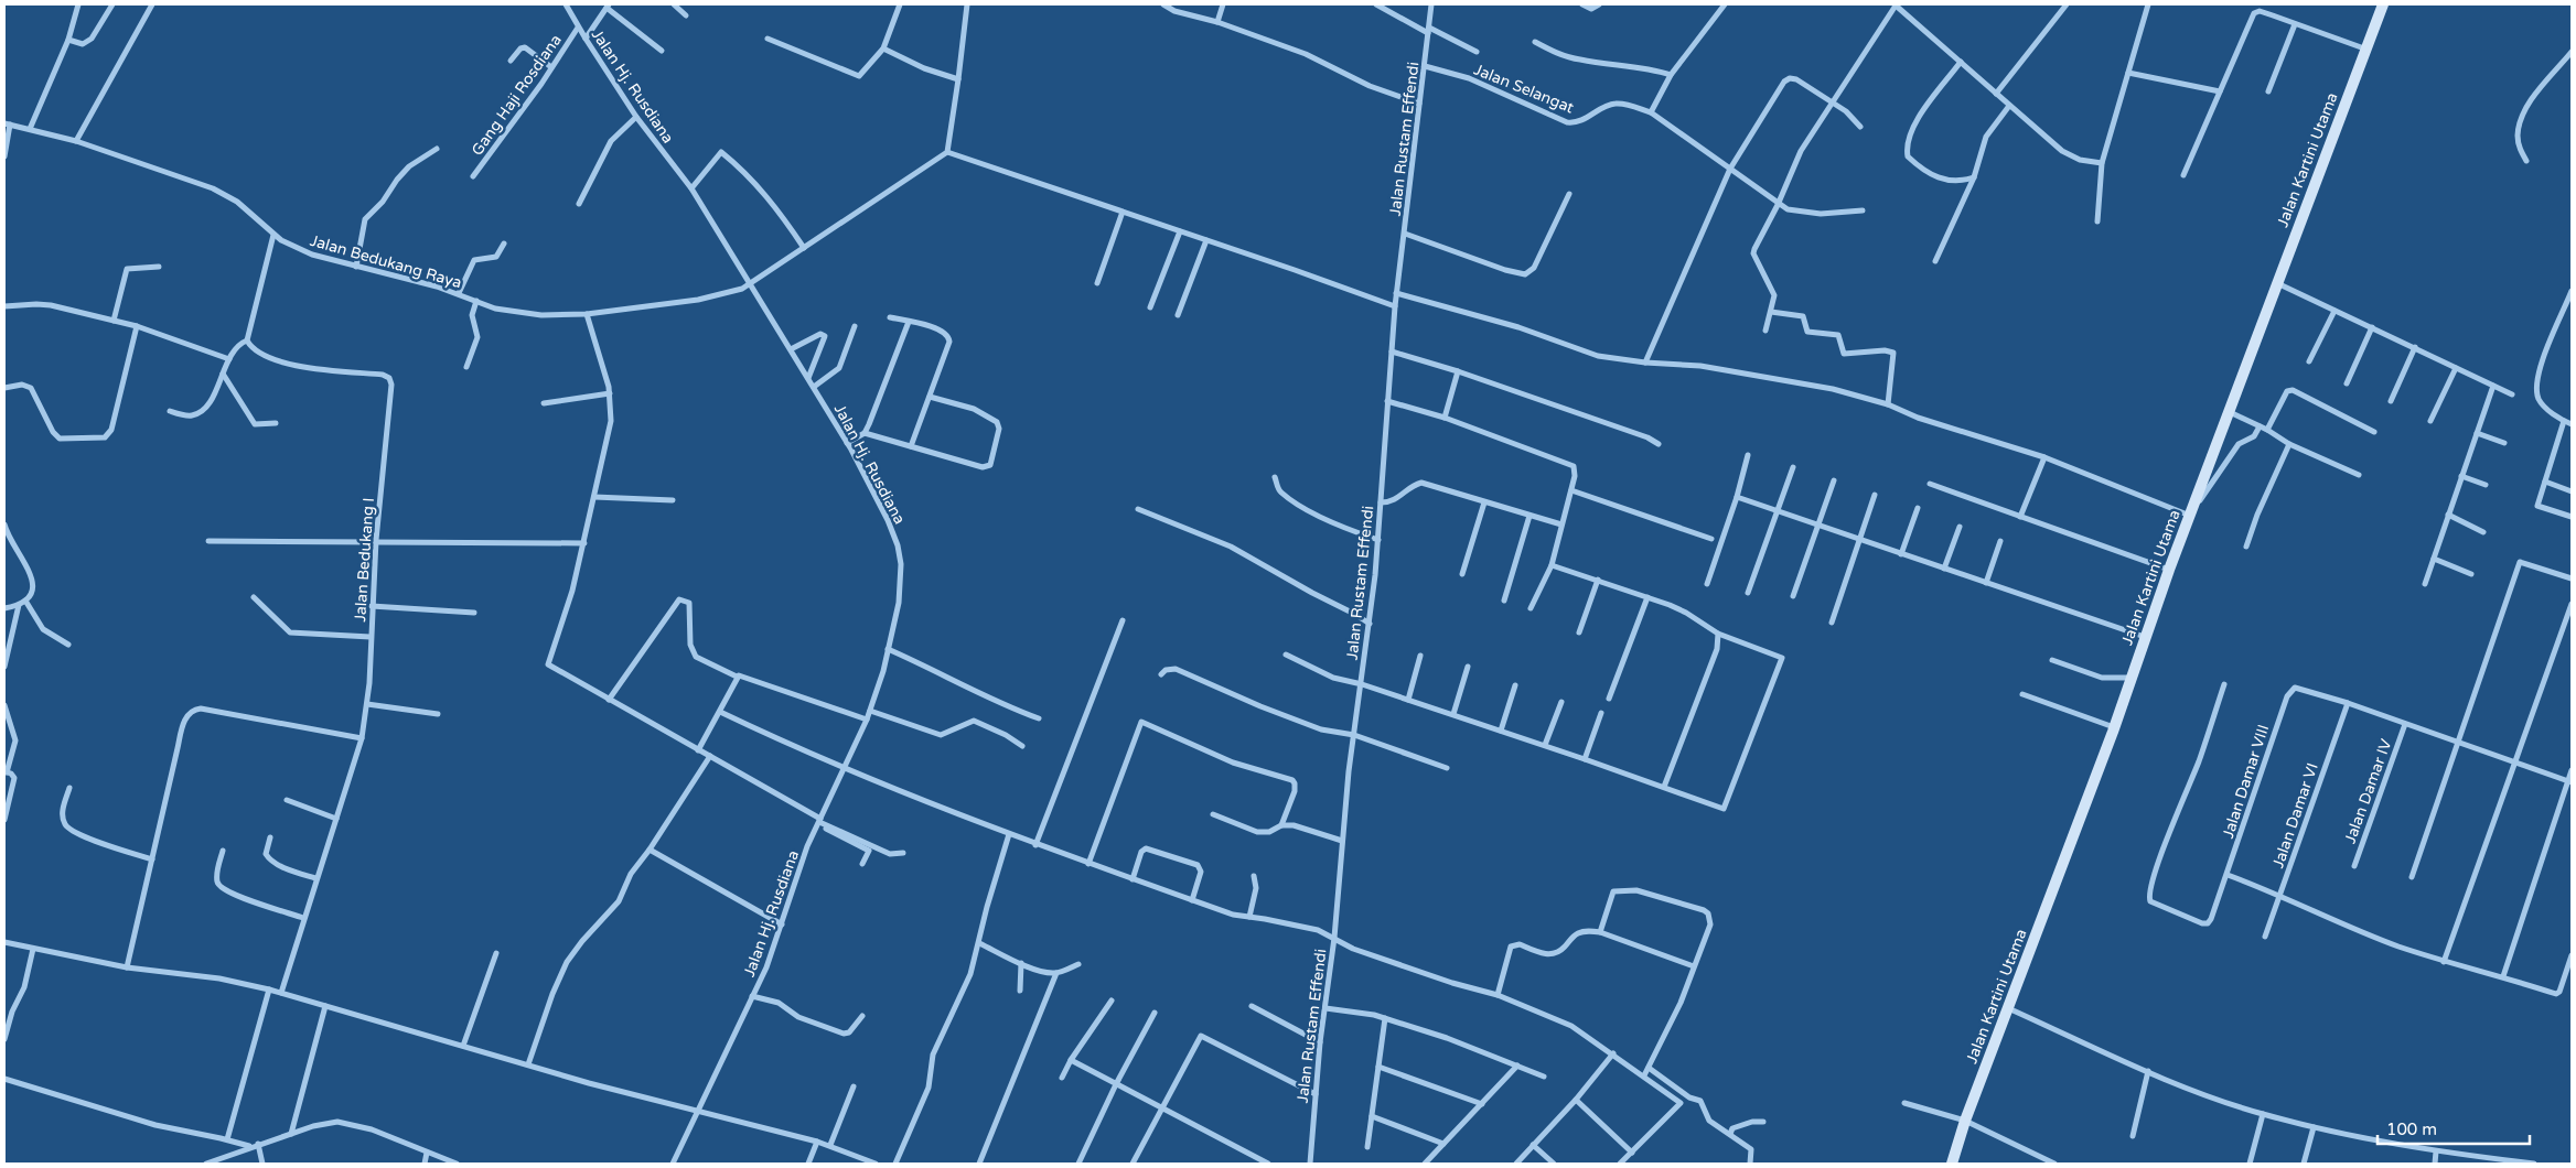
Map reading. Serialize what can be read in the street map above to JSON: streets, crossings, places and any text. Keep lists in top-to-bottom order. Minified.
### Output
{"streets":{"street":["Jalan Hj. Rusdiana","Jalan Selangat","Gang Haji Rosdiana","Jalan Rustam Effendi","Jalan Kartini Utama","Jalan Bedukang Raya","Jalan Bedukang I","Jalan Damar VIII","Jalan Damar IV","Jalan Damar VI"]},"crossings":[["Jalan Hj. Rusdiana","Gang Haji Rosdiana"],["Jalan Hj. Rusdiana","Jalan Bedukang Raya"],["Jalan Selangat","Jalan Rustam Effendi"],["Jalan Damar VIII","Jalan Damar VI"]],"scale_bar":"100 m"}
